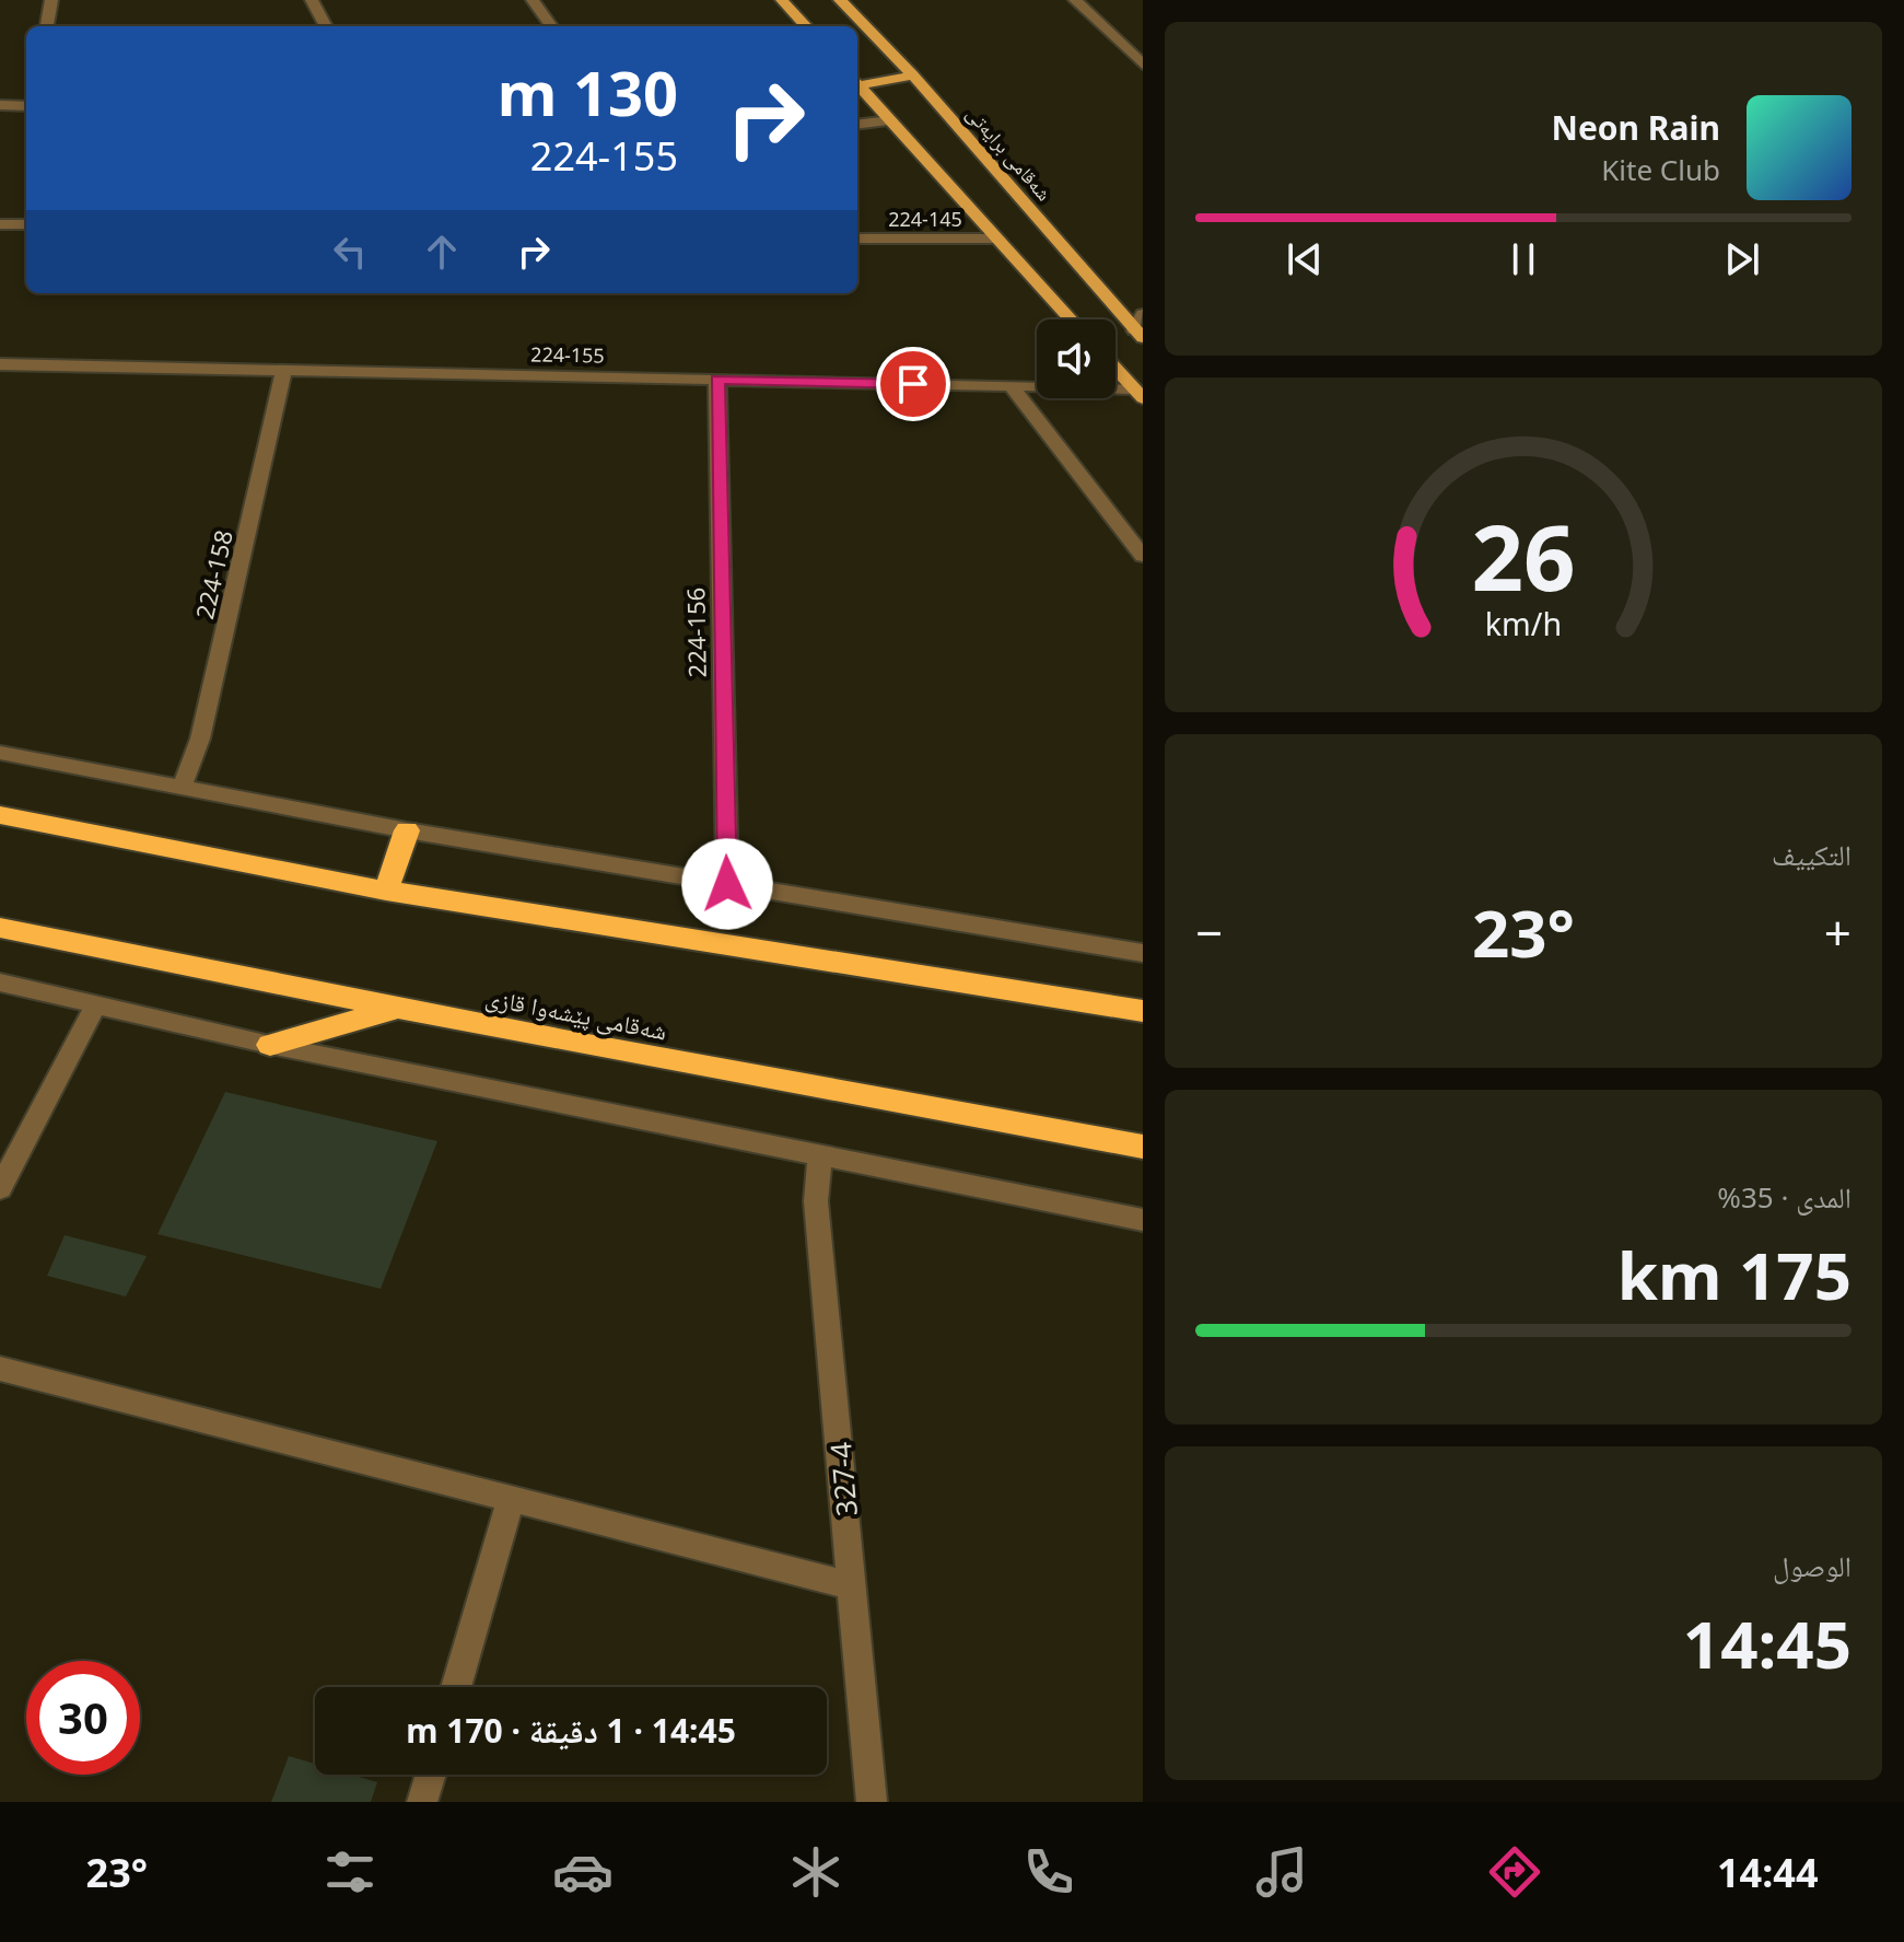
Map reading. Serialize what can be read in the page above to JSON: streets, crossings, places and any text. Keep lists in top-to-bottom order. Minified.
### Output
{"streets":{"highway":["شەقامی پێشەوا قازی"],"main road":["شەقامی برایەتی"],"street":["224-145","224-155","224-158","224-156","327-4"]},"crossings":[["224-155","224-158"],["224-155","224-156"]],"page":{"turn":["130 m","224-155"],"song":["Neon Rain","Kite Club"],"tile":["التكييف",["المدى · 35%","175 km"],["الوصول","14:45"]],"heat":["−","23°","+"],"limit":"30","trip":"14:45 · 1 دقيقة · 170 m","tabs":["14:44","23°"],"gauge":["26","km/h"]}}
